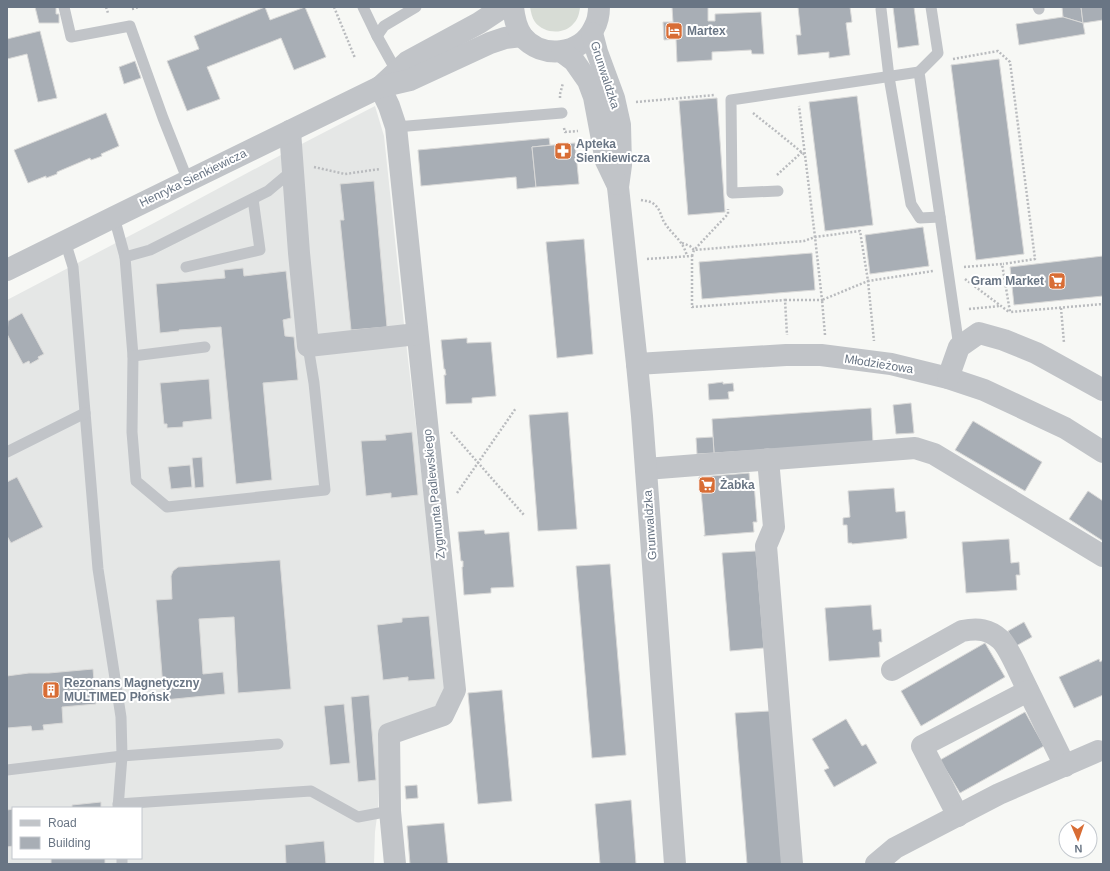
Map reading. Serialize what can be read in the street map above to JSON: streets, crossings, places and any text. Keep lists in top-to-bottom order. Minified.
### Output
{"streets":{"street":["Grunwaldzka","Henryka Sienkiewicza","Młodzieżowa","Zygmunta Padlewskiego"]},"crossings":[["Grunwaldzka","Młodzieżowa"],["Henryka Sienkiewicza","Zygmunta Padlewskiego"]],"places":{"hotel":["Martex"],"pharmacy":["Apteka Sienkiewicza"],"supermarket":["Gram Market","Żabka"],"building":["Rezonans Magnetyczny MULTIMED Płońsk"]},"legend":["Road","Building"],"north":"bottom"}
